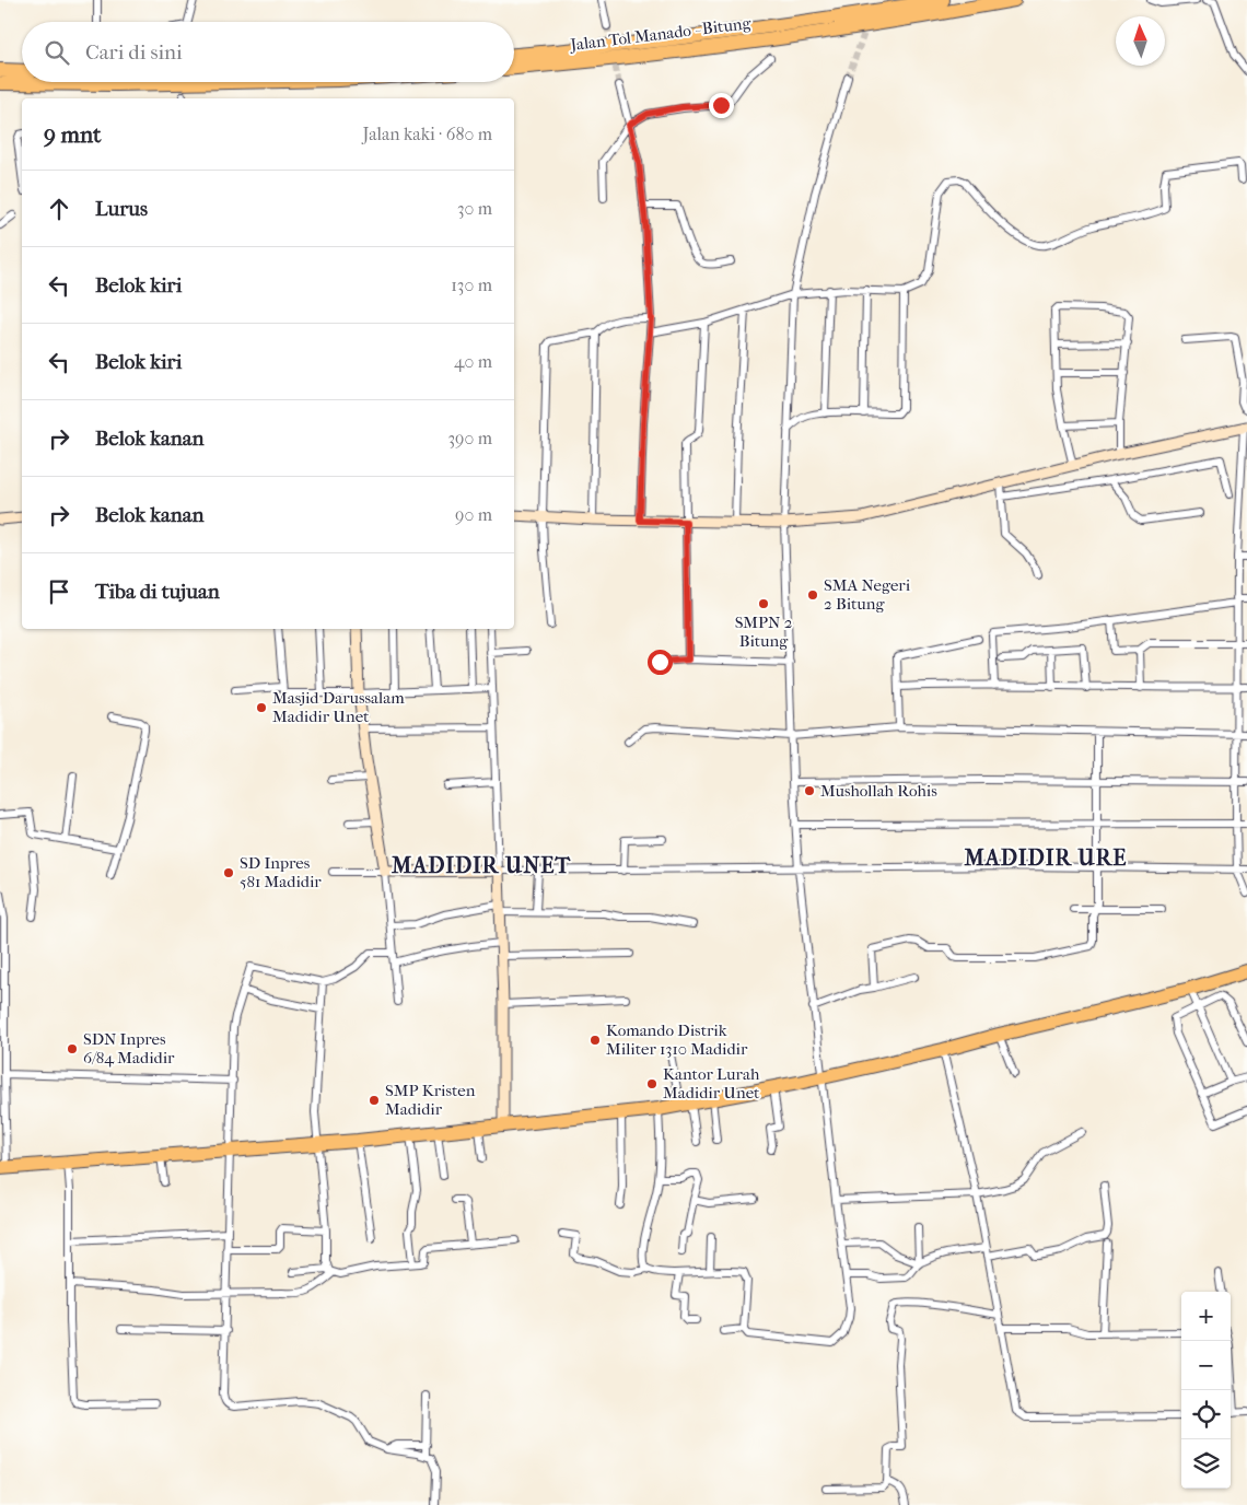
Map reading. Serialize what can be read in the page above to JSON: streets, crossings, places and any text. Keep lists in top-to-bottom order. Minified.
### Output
{"streets":{"highway":["Jalan Tol Manado - Bitung"]},"districts":["MADIDIR URE","MADIDIR UNET"],"places":["SMA Negeri 2 Bitung","SMPN 2 Bitung","Masjid Darussalam Madidir Unet","Mushollah Rohis","SD Inpres 581 Madidir","Komando Distrik Militer 1310 Madidir","SDN Inpres 6/84 Madidir","Kantor Lurah Madidir Unet","SMP Kristen Madidir"],"north":"top","page":{"search":"Cari di sini","heading":["9 mnt","Jalan kaki · 680 m"],"list":[["Lurus","30 m"],["Belok kiri","130 m"],["Belok kiri","40 m"],["Belok kanan","390 m"],["Belok kanan","90 m"],"Tiba di tujuan"],"map_buttons":["+","−"]}}
